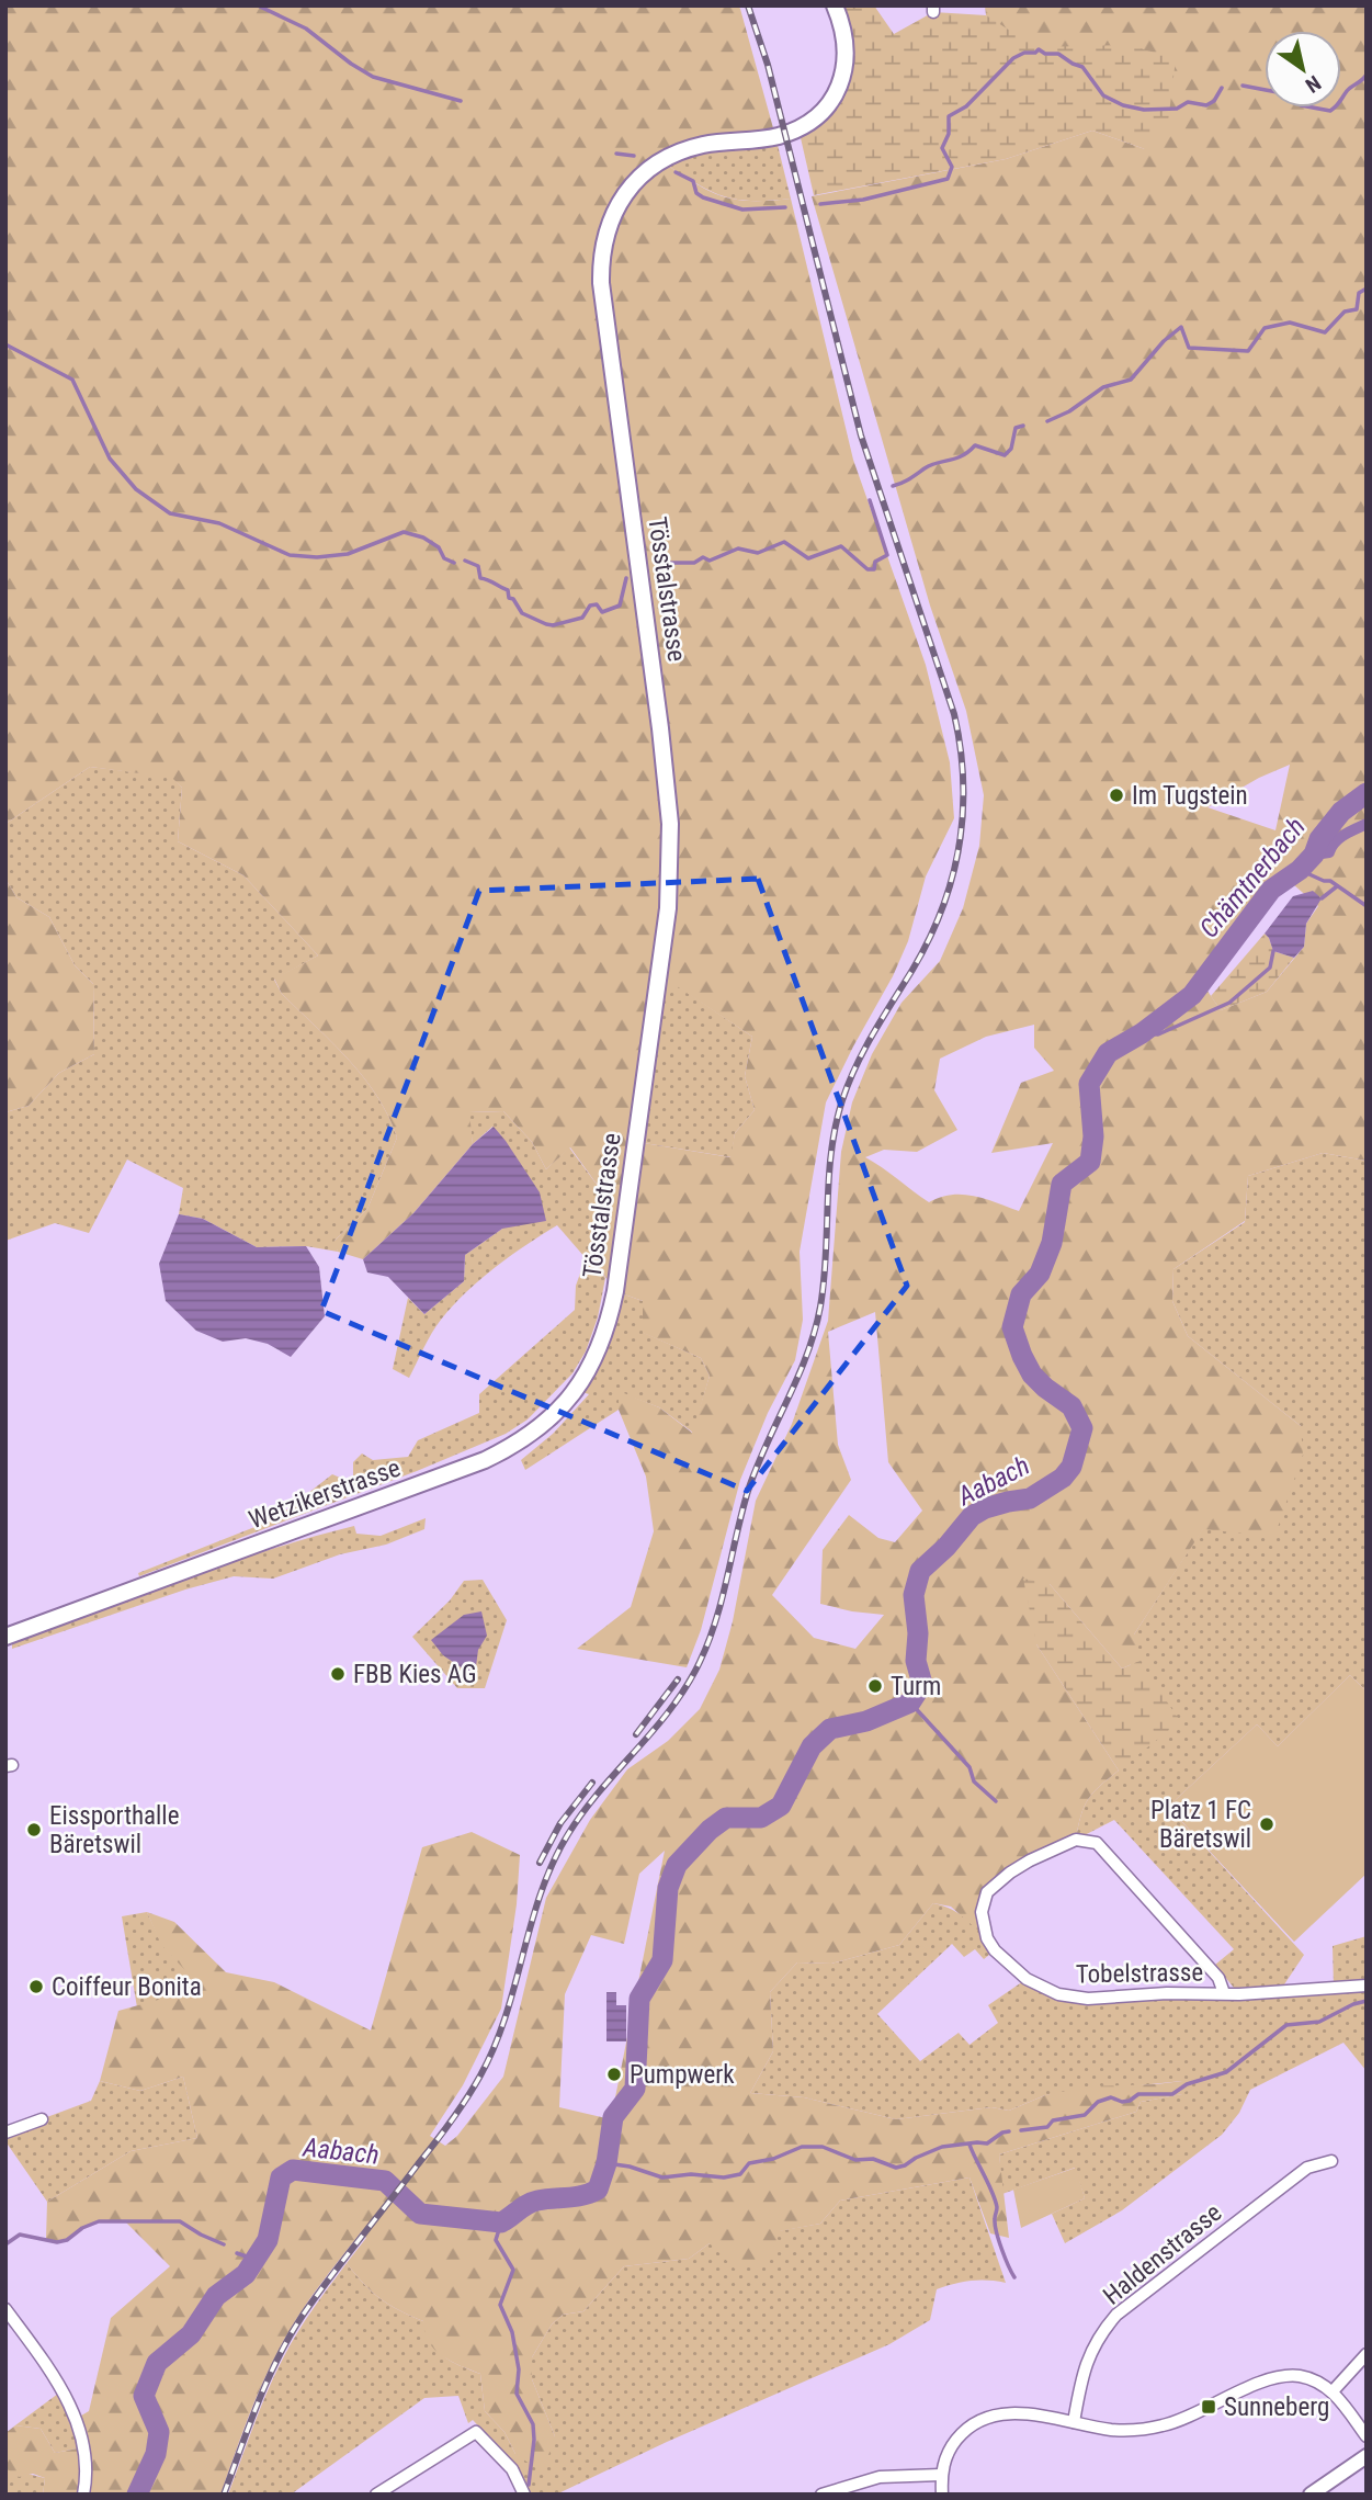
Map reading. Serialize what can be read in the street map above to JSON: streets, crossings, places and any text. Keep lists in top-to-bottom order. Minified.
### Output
{"streets":{"main road":["Tösstalstrasse","Wetzikerstrasse"],"street":["Tobelstrasse","Haldenstrasse"]},"crossings":[["Tösstalstrasse","Wetzikerstrasse"]],"water":["Chämtnerbach","Aabach"],"places":{"other":["Im Tugstein","FBB Kies AG","Turm","Platz 1 FC Bäretswil","Eissporthalle Bäretswil","Coiffeur Bonita","Pumpwerk"],"transit":["Sunneberg"]},"north":"bottom right"}
